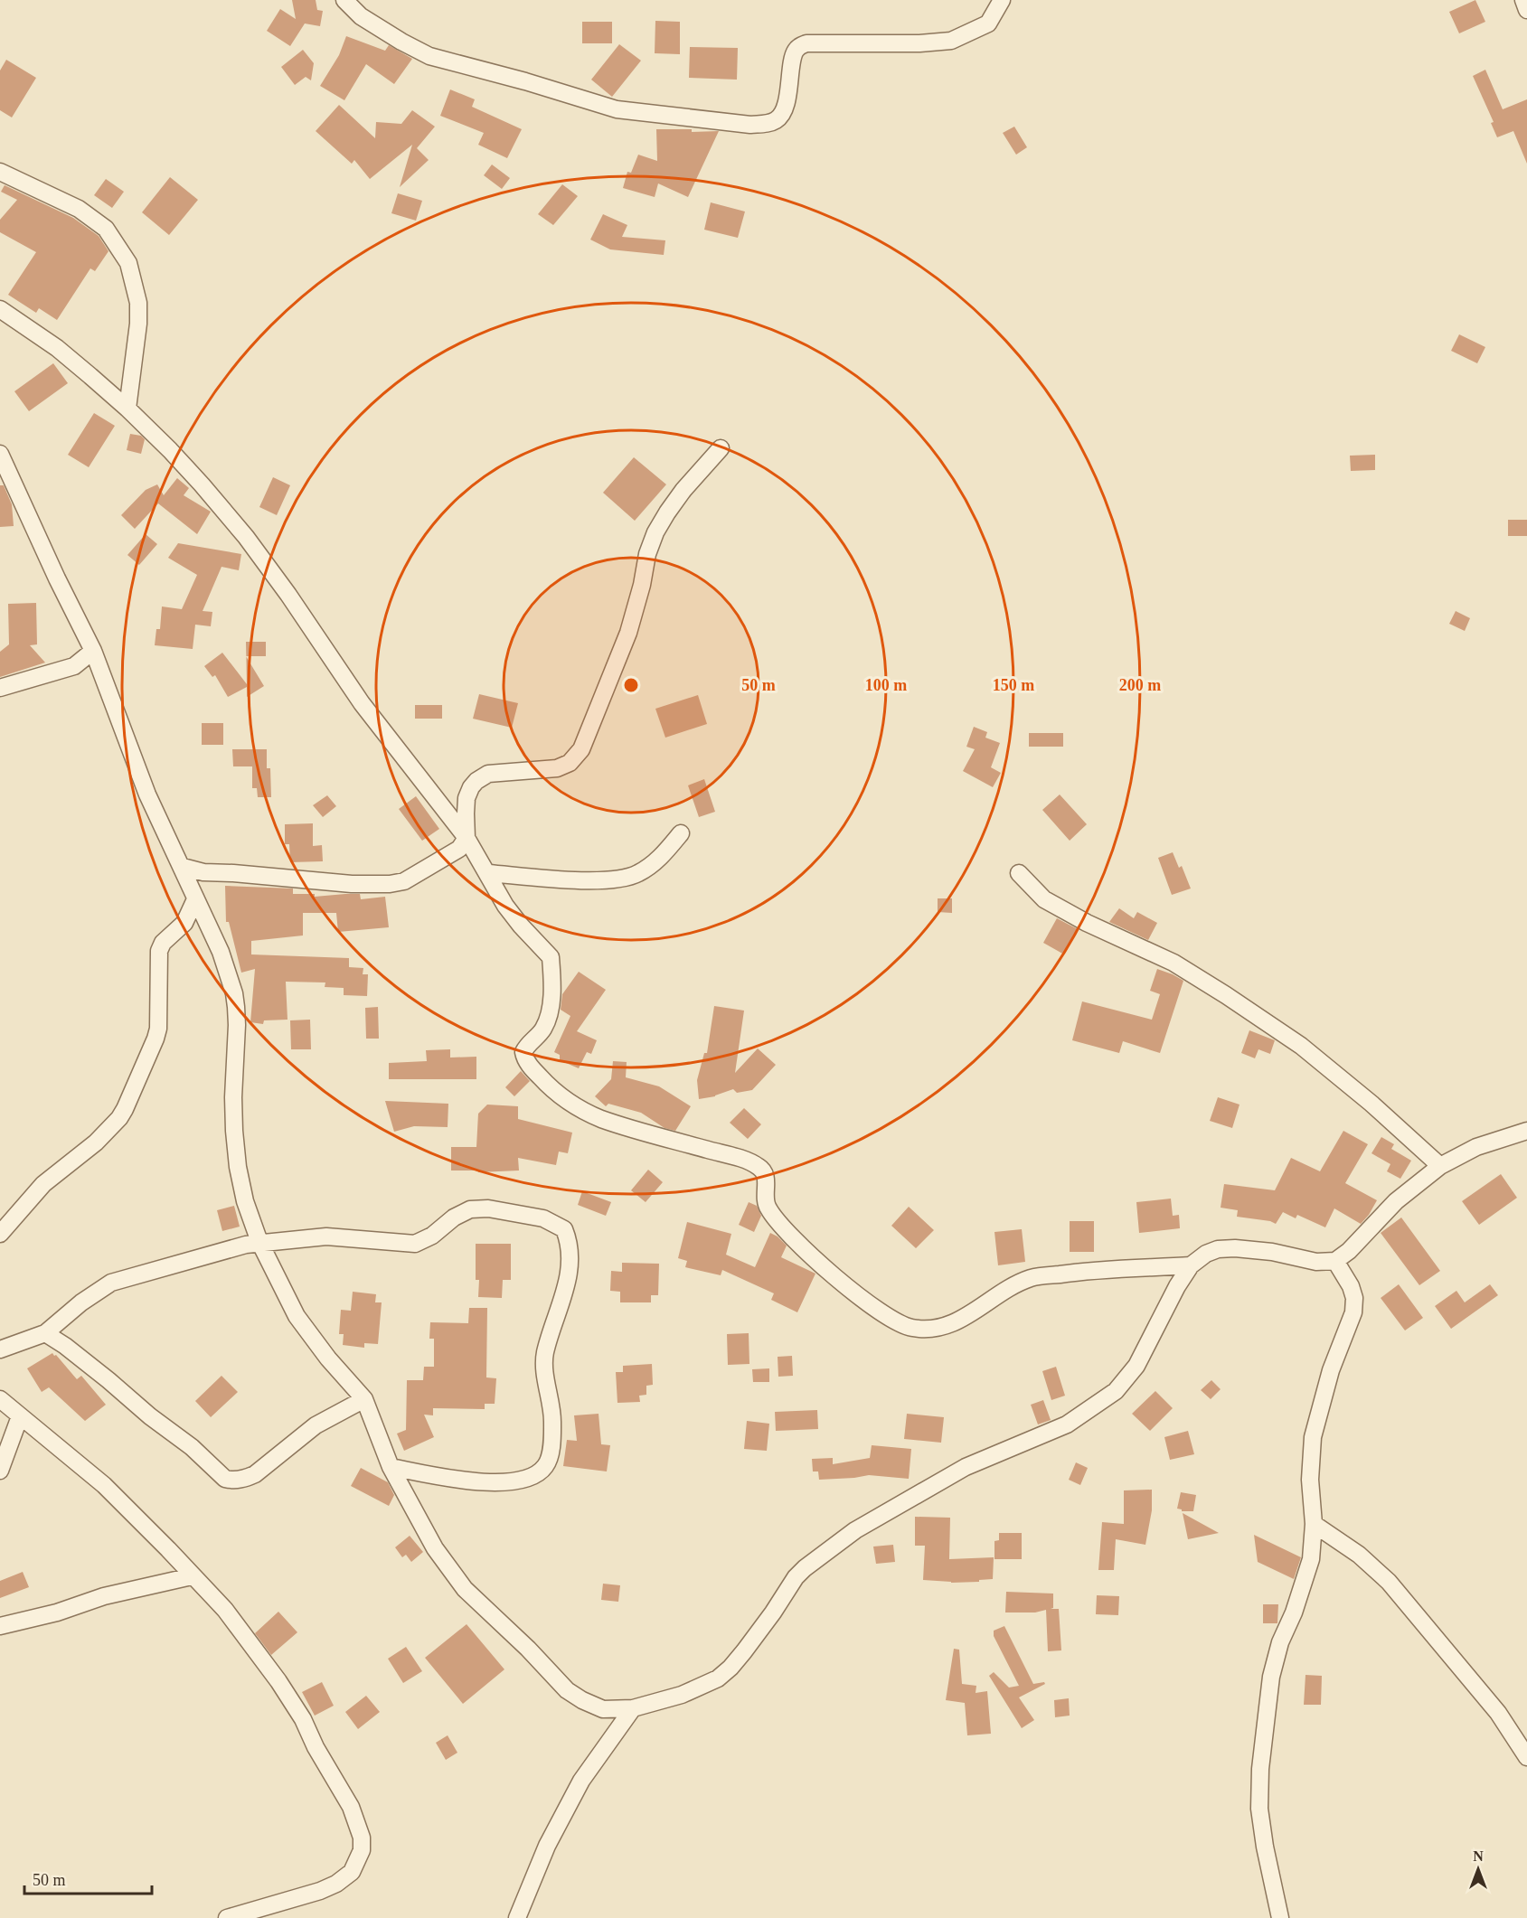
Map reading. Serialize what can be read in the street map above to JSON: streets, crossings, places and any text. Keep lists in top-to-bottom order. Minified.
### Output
{"scale_bar":"50 m","north":"top","rings":["50 m","100 m","150 m","200 m"]}
